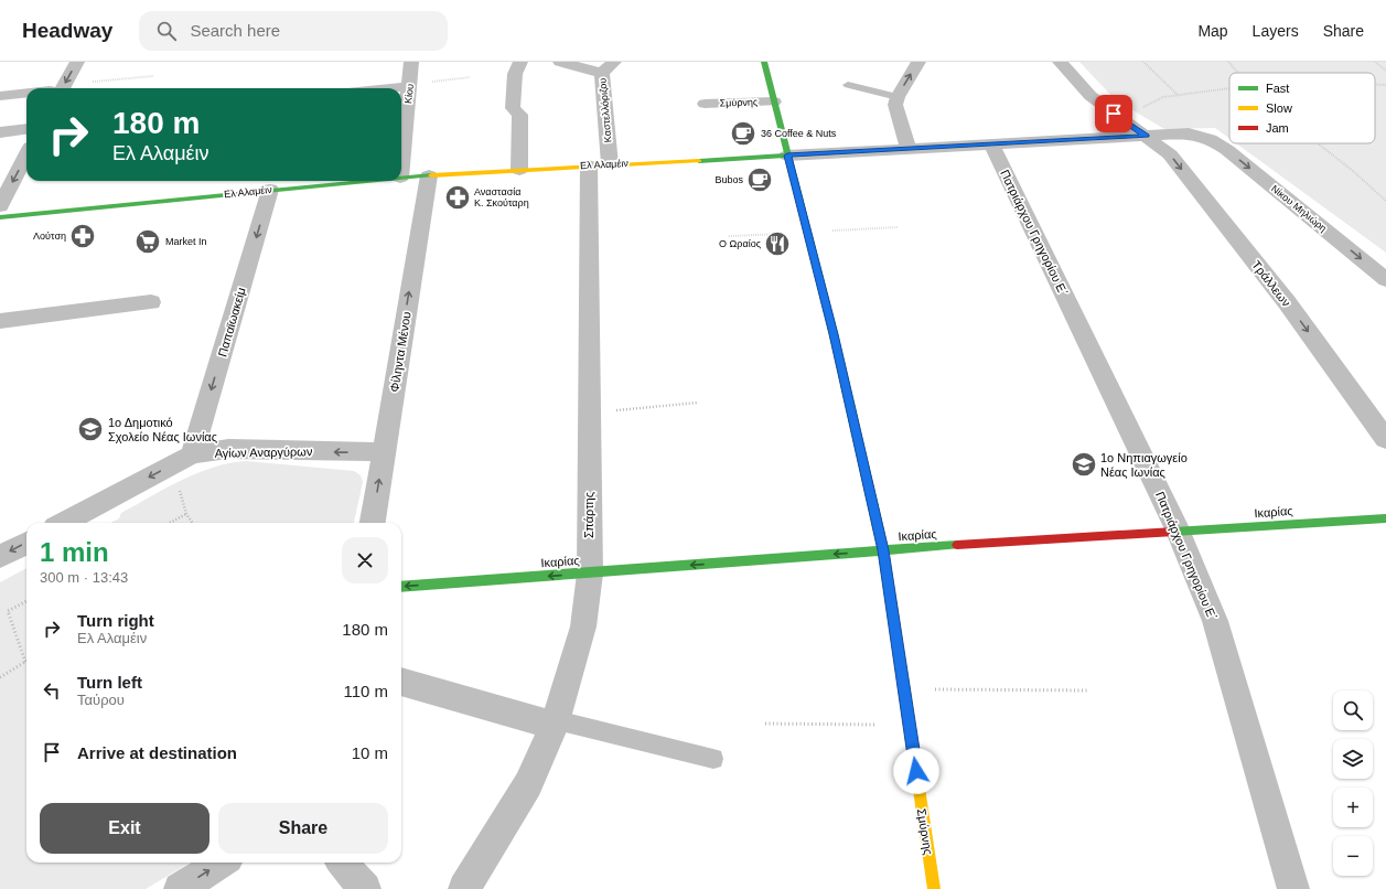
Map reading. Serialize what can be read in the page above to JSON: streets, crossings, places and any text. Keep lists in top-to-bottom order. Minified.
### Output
{"streets":{"street":["Κίου","Σμύρνης","Καστελλόριζου","Ελ Αλαμέιν","Νίκου Μηλιώρη","Πατριάρχου Γρηγορίου Ε΄","Τράλλεων","Παπαϊωακείμ","Φίληντα Μένου","Αγίων Αναργύρων","Ικαρίας","Σπάρτης"]},"crossings":[["Σμύρνης","Ελ Αλαμέιν"],["Σμύρνης","Ικαρίας"],["Καστελλόριζου","Ελ Αλαμέιν"],["Καστελλόριζου","Σπάρτης"],["Ελ Αλαμέιν","Νίκου Μηλιώρη"],["Ελ Αλαμέιν","Πατριάρχου Γρηγορίου Ε΄"],["Ελ Αλαμέιν","Τράλλεων"],["Ελ Αλαμέιν","Παπαϊωακείμ"],["Ελ Αλαμέιν","Φίληντα Μένου"],["Ελ Αλαμέιν","Σπάρτης"],["Πατριάρχου Γρηγορίου Ε΄","Ικαρίας"],["Παπαϊωακείμ","Αγίων Αναργύρων"],["Φίληντα Μένου","Αγίων Αναργύρων"],["Ικαρίας","Σπάρτης"]],"one_way":["Νίκου Μηλιώρη","Τράλλεων","Παπαϊωακείμ","Φίληντα Μένου","Ικαρίας"],"places":{"cafe":["36 Coffee & Nuts","Bubos"],"pharmacy":["Αναστασία Κ. Σκούταρη","Λούτση"],"supermarket":["Market In"],"restaurant":["Ο Ωραίος"],"school or university":["1ο Δημοτικό Σχολείο Νέας Ιωνίας","1ο Νηπιαγωγείο Νέας Ιωνίας"]},"legend":["Fast","Slow","Jam"],"page":{"header":"Headway","search":"Search here","nav":["Map","Layers","Share"],"turn":["180 m","Ελ Αλαμέιν"],"heading":["1 min","300 m · 13:43"],"list":[{"name":"Turn right","note":"Ελ Αλαμέιν","value":"180 m"},{"name":"Turn left","note":"Ταύρου","value":"110 m"},{"name":"Arrive at destination","value":"10 m"}],"map_buttons":["+","−"],"buttons":["Exit","Share"]}}
